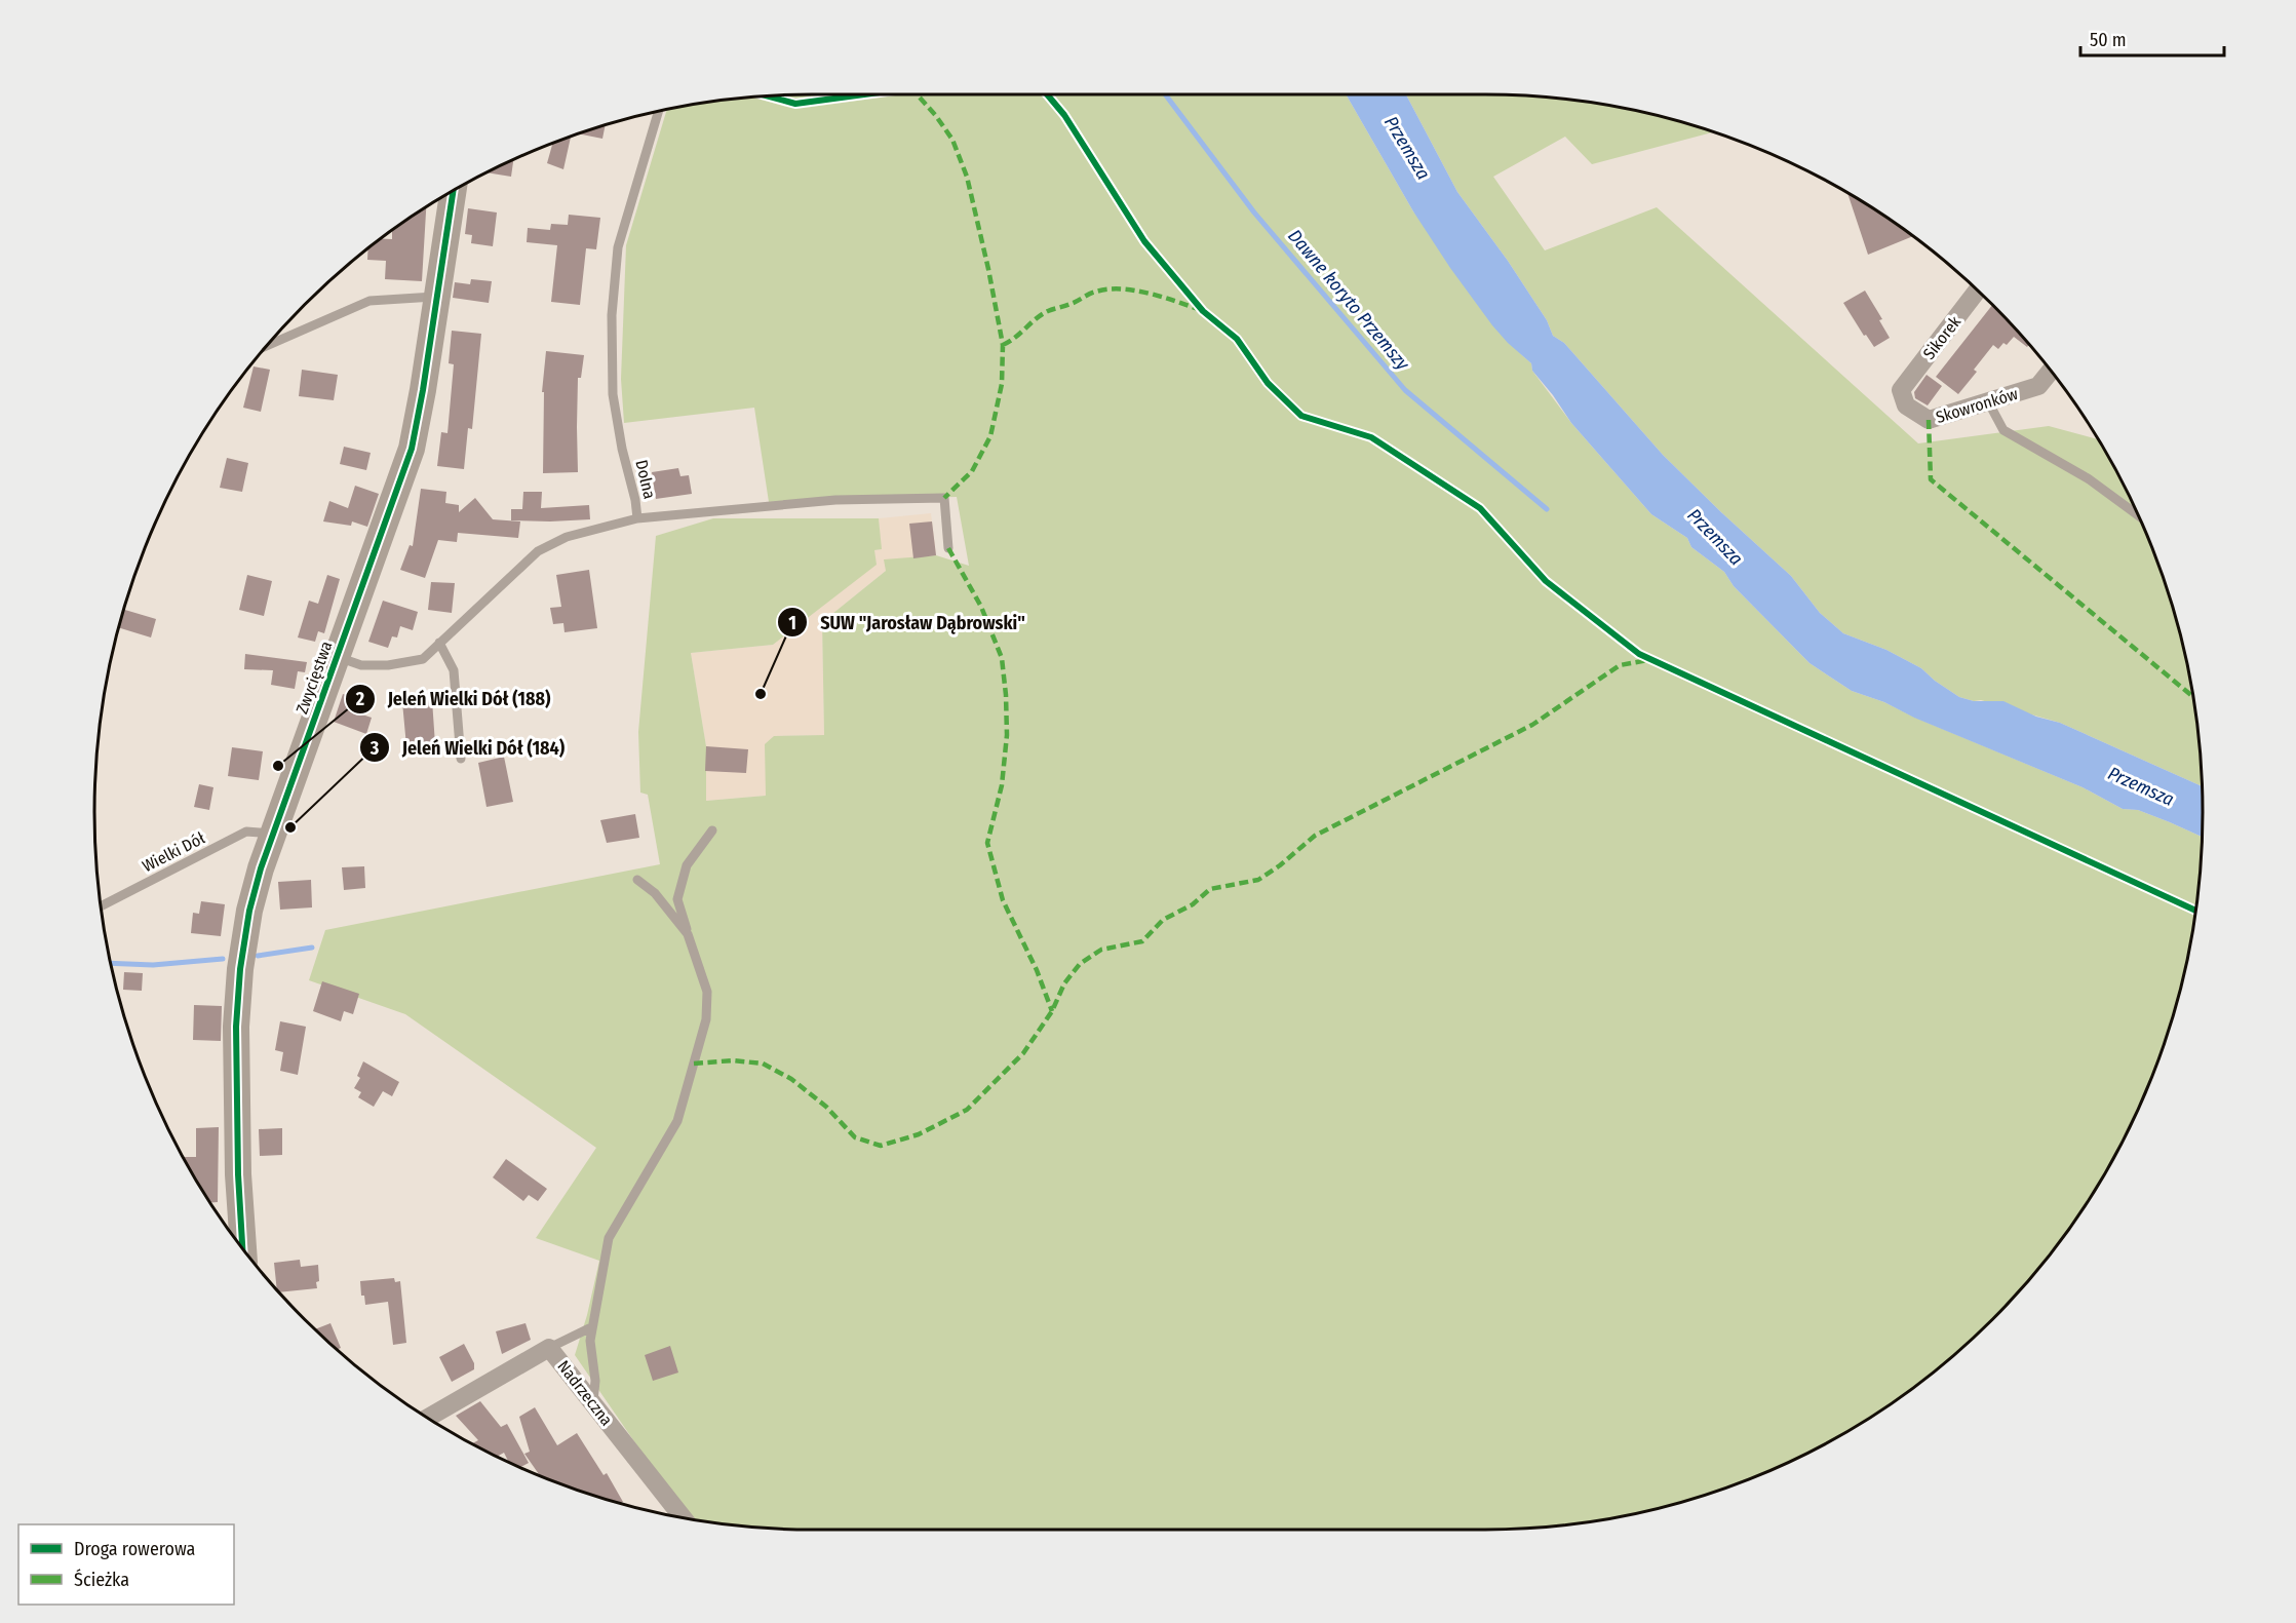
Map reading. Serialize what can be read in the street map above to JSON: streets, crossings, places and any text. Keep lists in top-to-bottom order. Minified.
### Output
{"streets":{"street":["Sikorek","Skowronków","Zwycięstwa","Nadrzeczna"],"lane":["Dolna","Wielki Dół"]},"crossings":[["Sikorek","Skowronków"],["Dolna","Zwycięstwa"],["Zwycięstwa","Wielki Dół"]],"water":["Przemsza","Dawne koryto Przemszy"],"places":["SUW \"Jarosław Dąbrowski\"","Jeleń Wielki Dół (188)","Jeleń Wielki Dół (184)"],"legend":["Droga rowerowa","Ścieżka"],"scale_bar":"50 m"}
